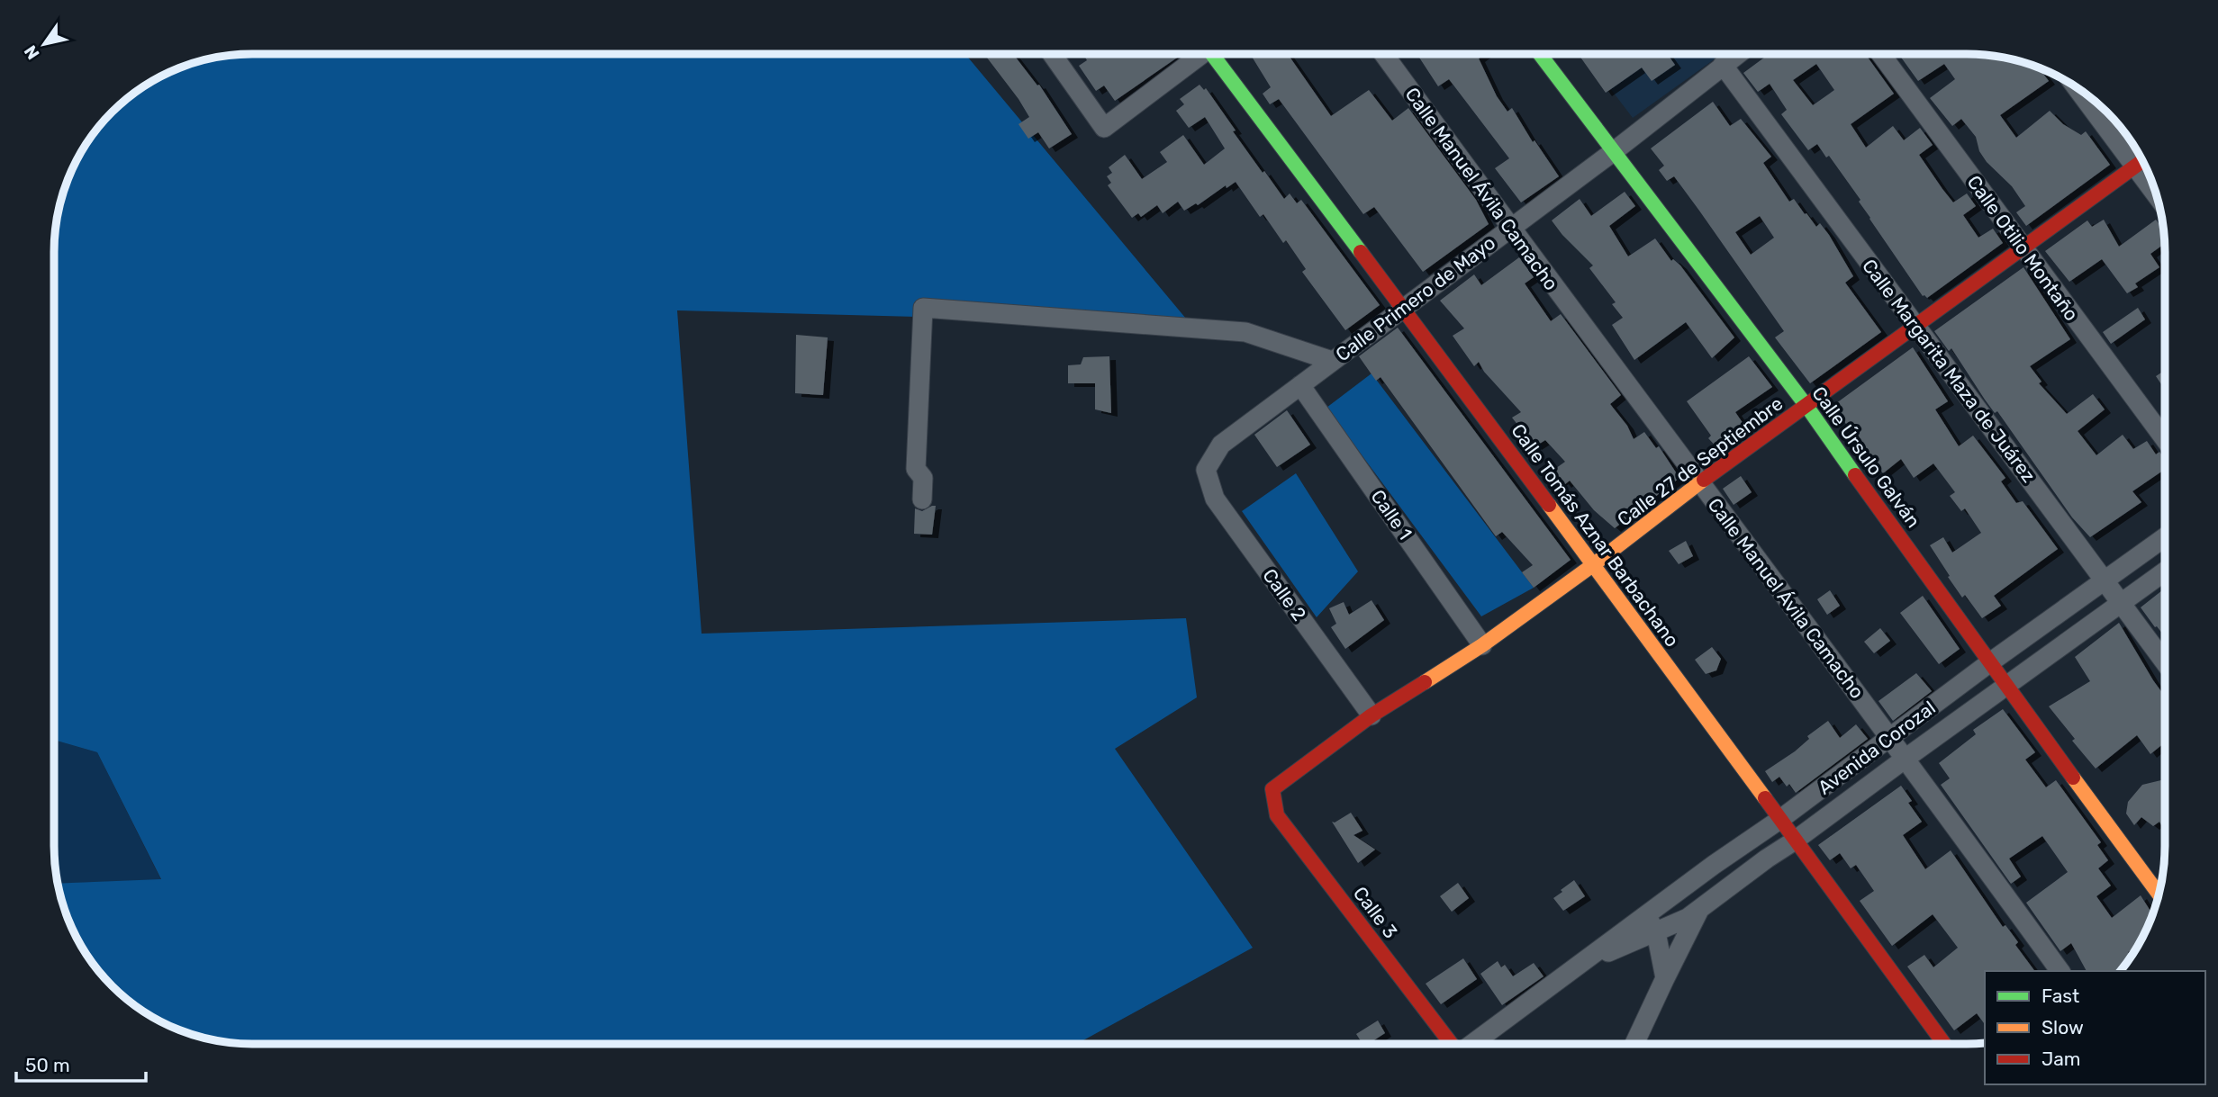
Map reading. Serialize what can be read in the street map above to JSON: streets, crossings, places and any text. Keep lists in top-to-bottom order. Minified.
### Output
{"streets":{"street":["Calle Manuel Ávila Camacho","Calle Otilio Montaño","Calle Primero de Mayo","Calle Margarita Maza de Juárez","Calle Úrsulo Galván","Calle 27 de Septiembre","Calle 1","Calle Tomás Aznar Barbachano","Calle 2","Avenida Corozal","Calle 3"]},"crossings":[["Calle Manuel Ávila Camacho","Calle Primero de Mayo"],["Calle Manuel Ávila Camacho","Calle 27 de Septiembre"],["Calle Manuel Ávila Camacho","Avenida Corozal"],["Calle Otilio Montaño","Calle 27 de Septiembre"],["Calle Primero de Mayo","Calle Margarita Maza de Juárez"],["Calle Primero de Mayo","Calle Úrsulo Galván"],["Calle Primero de Mayo","Calle 1"],["Calle Primero de Mayo","Calle Tomás Aznar Barbachano"],["Calle Primero de Mayo","Calle 2"],["Calle Margarita Maza de Juárez","Calle 27 de Septiembre"],["Calle Margarita Maza de Juárez","Avenida Corozal"],["Calle Úrsulo Galván","Calle 27 de Septiembre"],["Calle Úrsulo Galván","Avenida Corozal"],["Calle 27 de Septiembre","Calle 1"],["Calle 27 de Septiembre","Calle Tomás Aznar Barbachano"],["Calle 27 de Septiembre","Calle 2"],["Calle 27 de Septiembre","Calle 3"],["Calle Tomás Aznar Barbachano","Avenida Corozal"]],"legend":["Fast","Slow","Jam"],"scale_bar":"50 m","north":"bottom left"}
